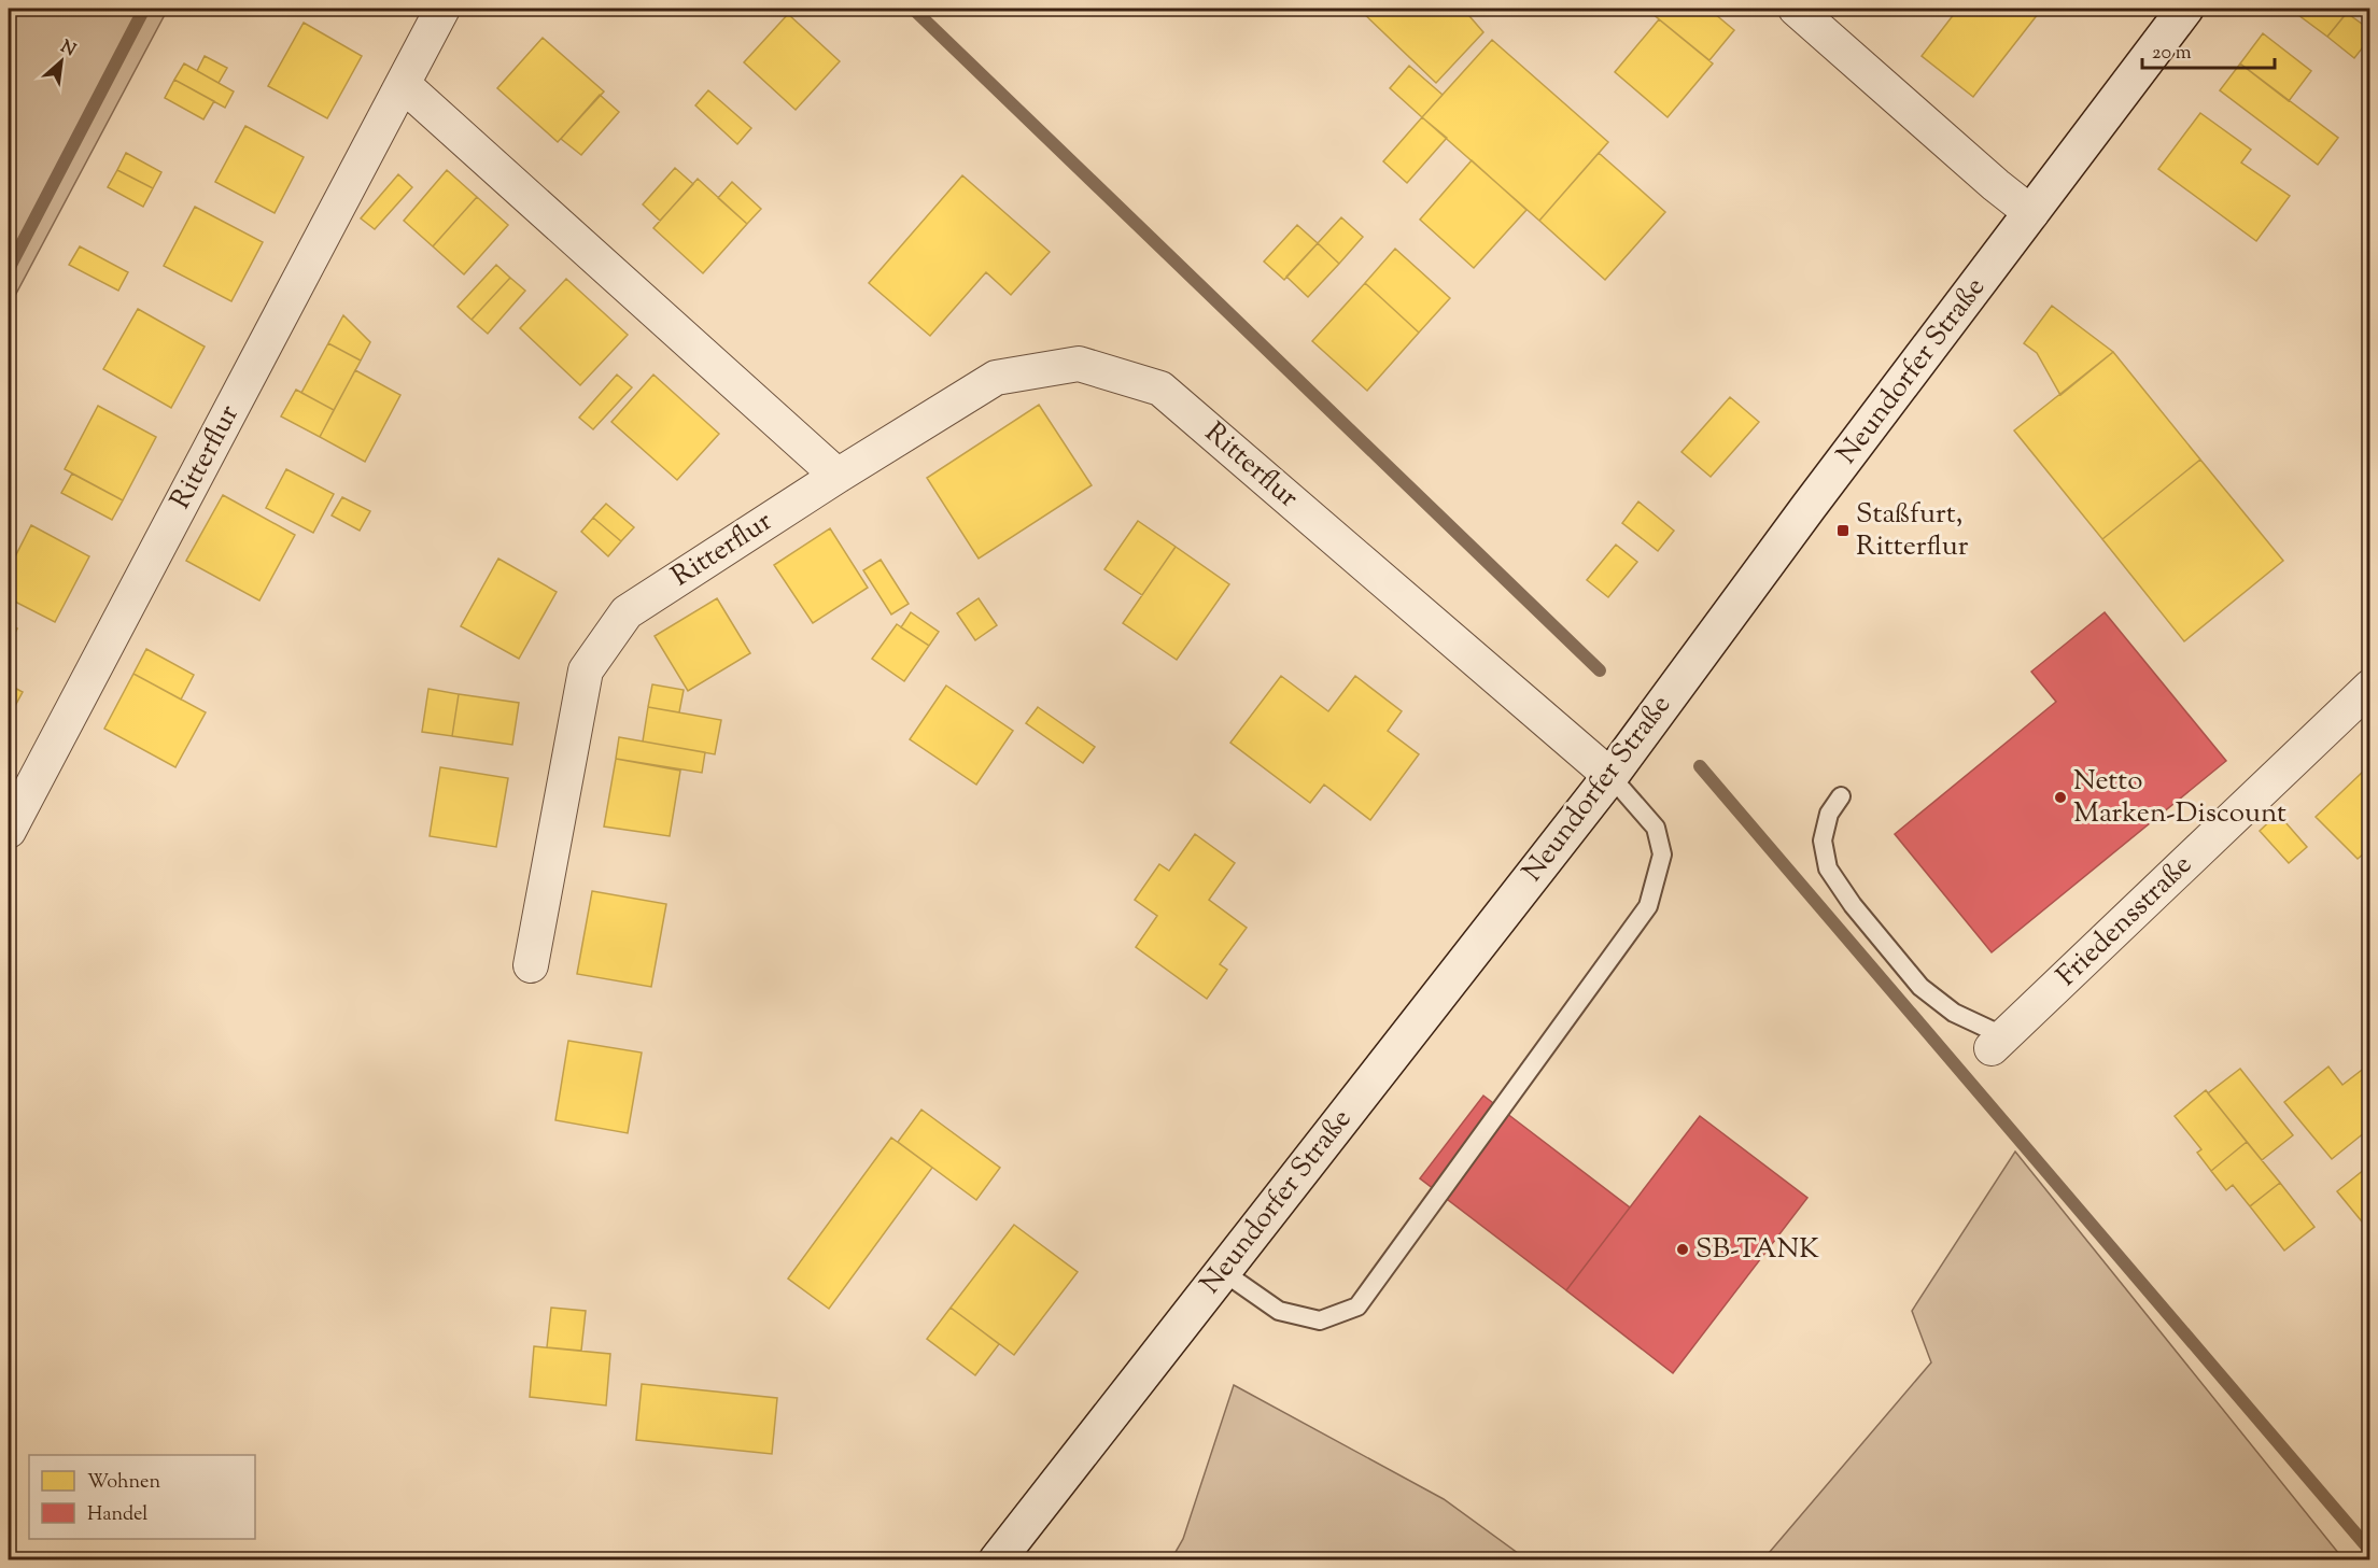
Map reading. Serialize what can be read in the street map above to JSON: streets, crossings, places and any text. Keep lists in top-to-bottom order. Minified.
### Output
{"streets":{"main road":["Neundorfer Straße"],"street":["Ritterflur","Friedensstraße"]},"crossings":[["Neundorfer Straße","Ritterflur"]],"places":{"transit":["Staßfurt, Ritterflur"],"other":["Netto Marken-Discount","SB-TANK"]},"legend":["Wohnen","Handel"],"scale_bar":"20 m","north":"top right"}
